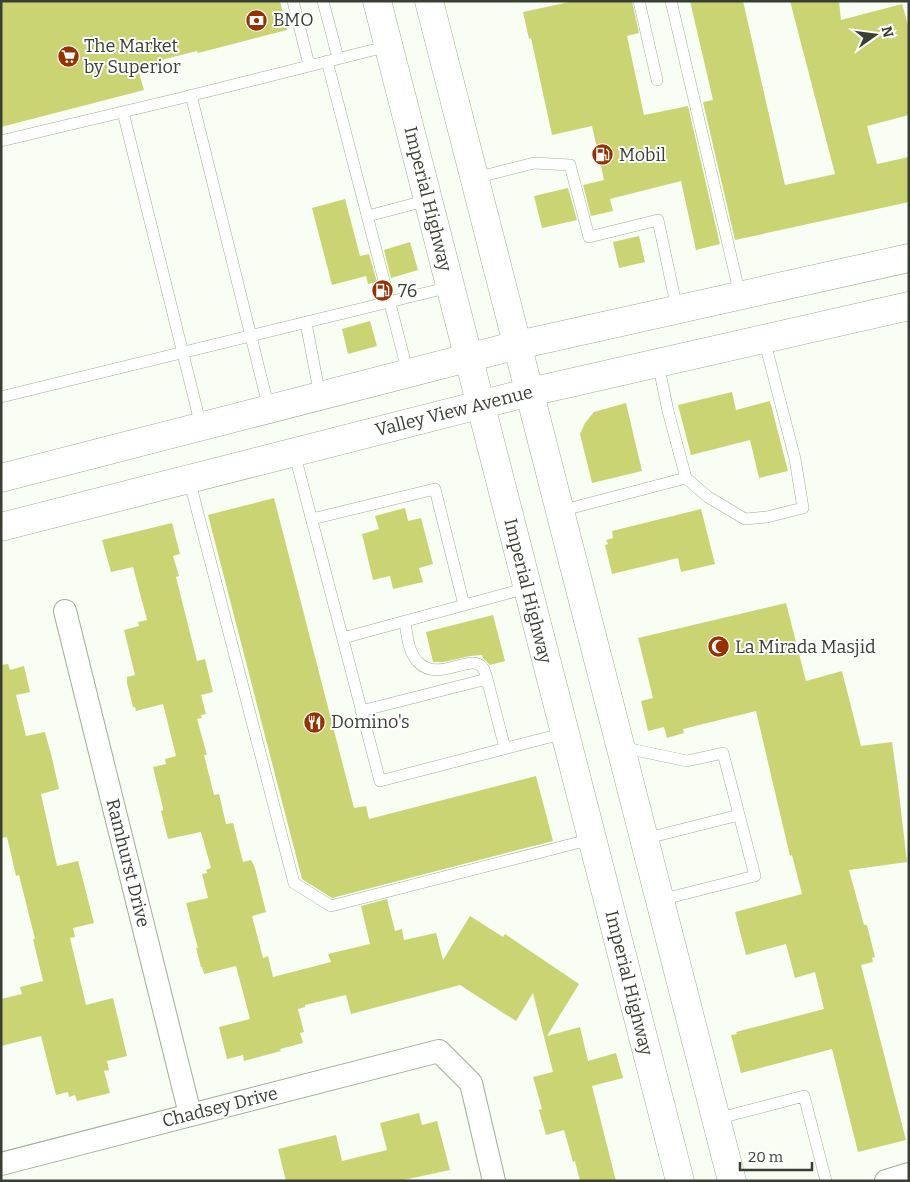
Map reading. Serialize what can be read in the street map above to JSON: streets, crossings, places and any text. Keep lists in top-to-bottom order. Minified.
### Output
{"streets":{"main road":["Imperial Highway","Valley View Avenue"],"street":["Ramhurst Drive","Chadsey Drive"]},"crossings":[["Imperial Highway","Valley View Avenue"],["Ramhurst Drive","Chadsey Drive"]],"places":{"bank":["BMO"],"supermarket":["The Market by Superior"],"fuel station":["Mobil","76"],"mosque":["La Mirada Masjid"],"restaurant":["Domino's"]},"scale_bar":"20 m","north":"right"}
